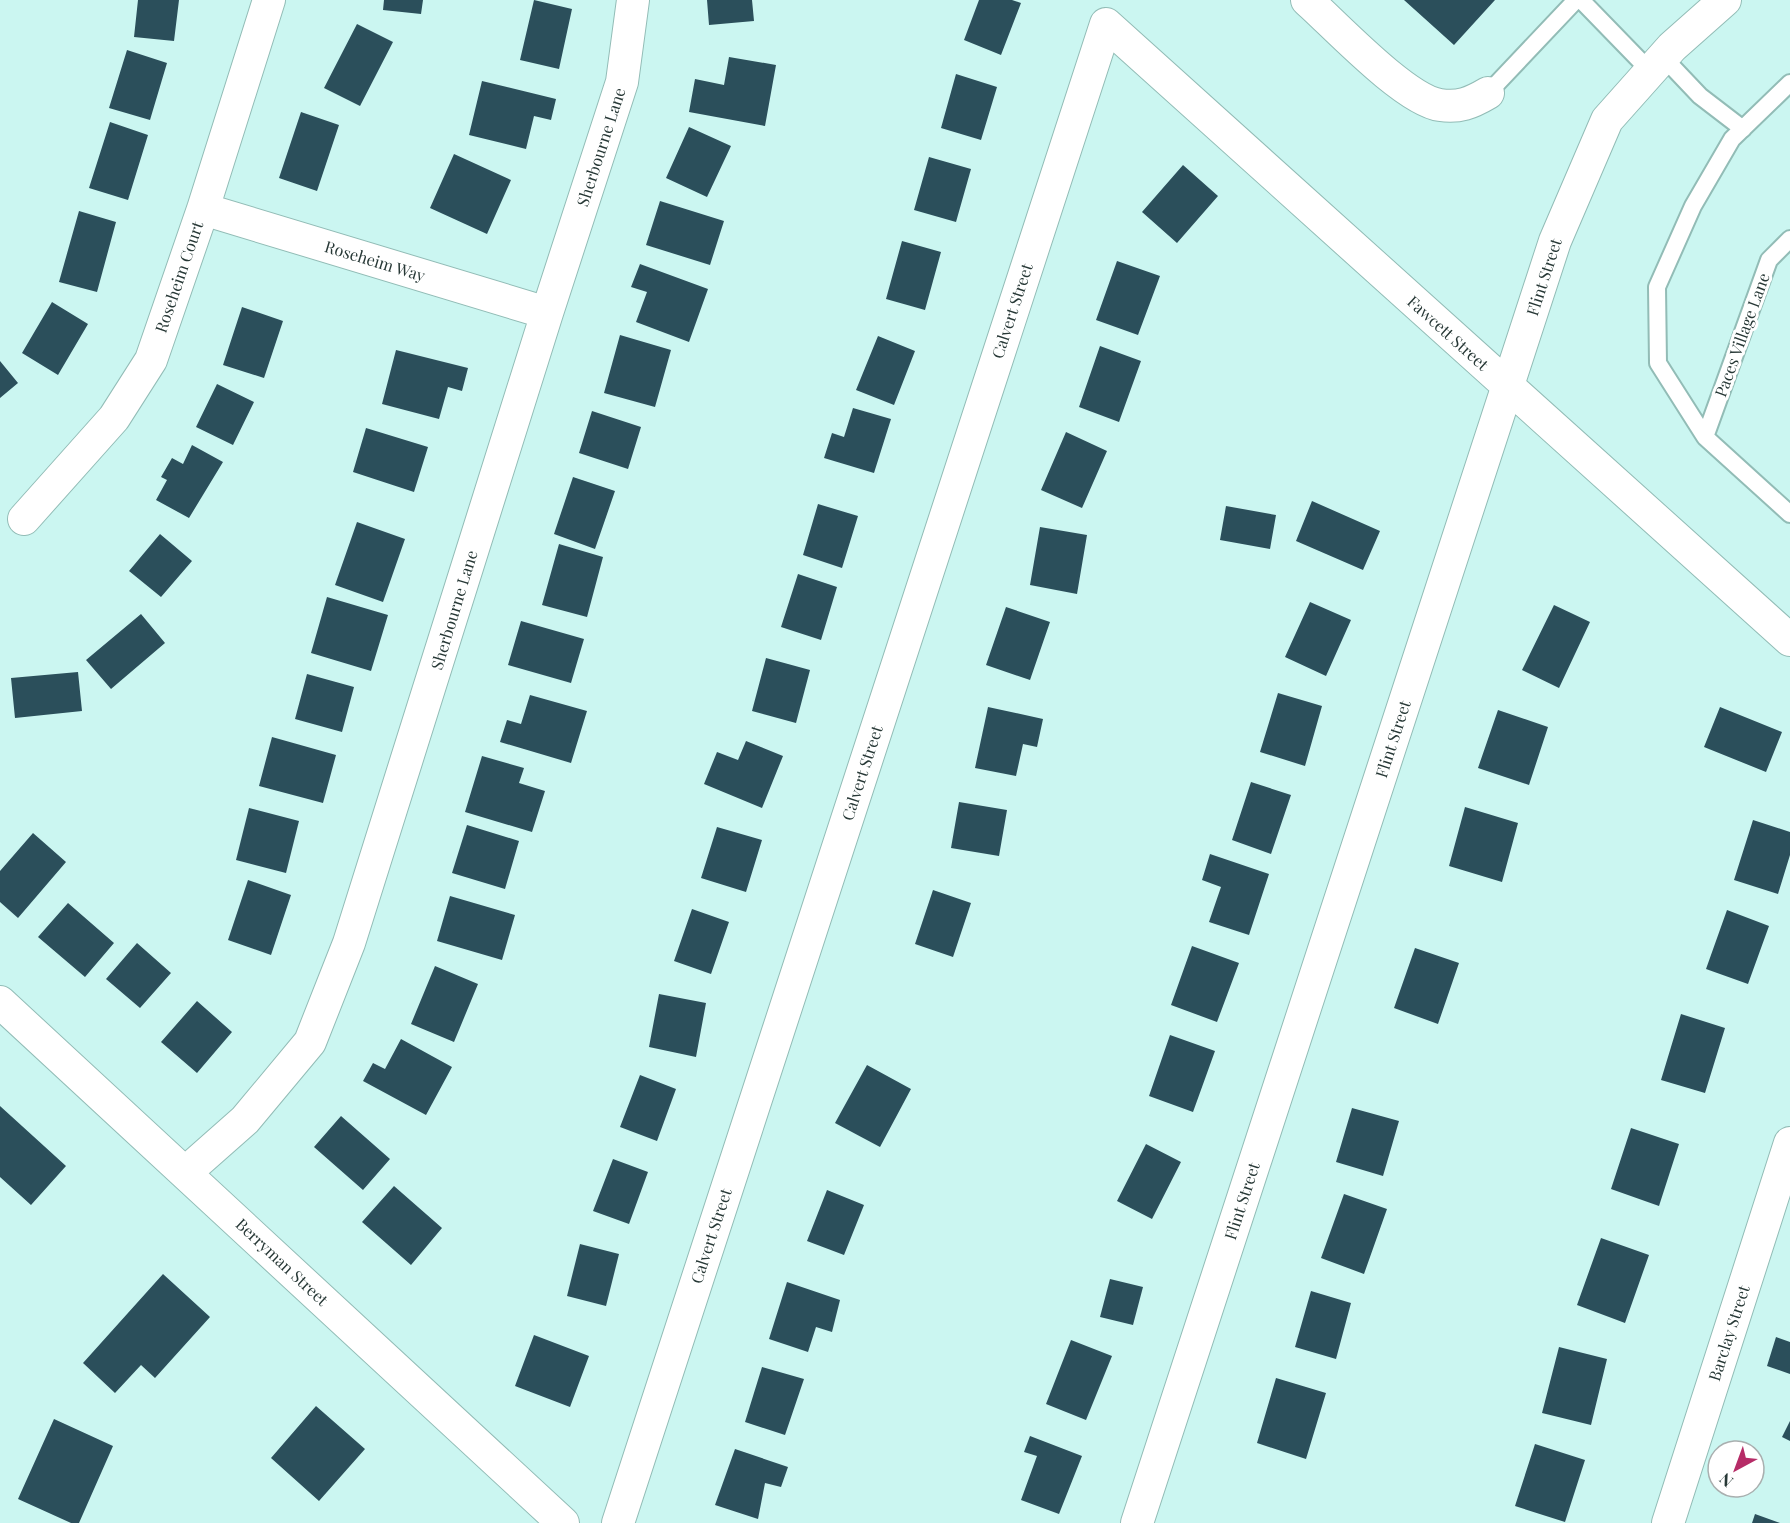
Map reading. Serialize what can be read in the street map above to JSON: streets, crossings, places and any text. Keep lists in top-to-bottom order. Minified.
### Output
{"streets":{"street":["Sherbourne Lane","Roseheim Way","Roseheim Court","Flint Street","Calvert Street","Fawcett Street","Berryman Street","Barclay Street"],"lane":["Paces Village Lane"]},"crossings":[["Sherbourne Lane","Roseheim Way"],["Sherbourne Lane","Berryman Street"],["Roseheim Way","Roseheim Court"],["Flint Street","Fawcett Street"],["Calvert Street","Fawcett Street"]],"north":"bottom left"}
